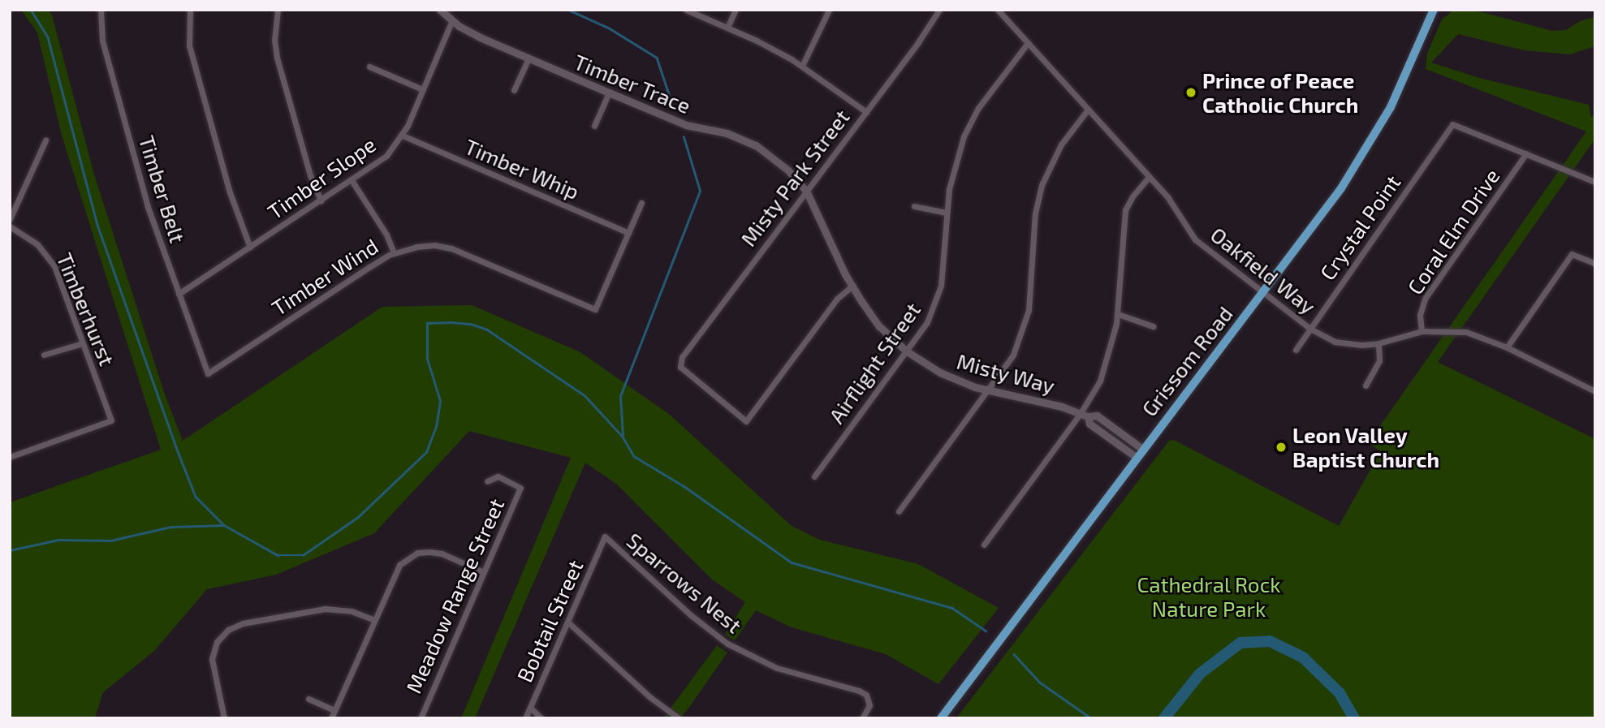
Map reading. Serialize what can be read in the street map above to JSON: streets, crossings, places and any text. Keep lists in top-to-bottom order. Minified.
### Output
{"streets":{"main road":["Grissom Road"],"street":["Timber Trace","Timber Whip","Timber Slope","Misty Park Street","Timber Belt","Crystal Point","Coral Elm Drive","Oakfield Way","Timber Wind","Timberhurst","Airflight Street","Misty Way","Sparrows Nest","Meadow Range Street","Bobtail Street"]},"crossings":[["Timber Trace","Timber Slope"],["Timber Trace","Misty Park Street"],["Timber Trace","Misty Way"],["Timber Whip","Timber Slope"],["Timber Whip","Timber Wind"],["Timber Slope","Timber Belt"],["Misty Park Street","Misty Way"],["Timber Belt","Timber Wind"],["Crystal Point","Coral Elm Drive"],["Crystal Point","Oakfield Way"],["Coral Elm Drive","Oakfield Way"],["Oakfield Way","Grissom Road"],["Oakfield Way","Airflight Street"],["Grissom Road","Misty Way"],["Airflight Street","Misty Way"],["Sparrows Nest","Bobtail Street"]],"parks":["Cathedral Rock Nature Park"],"places":["Prince of Peace Catholic Church","Leon Valley Baptist Church"]}
